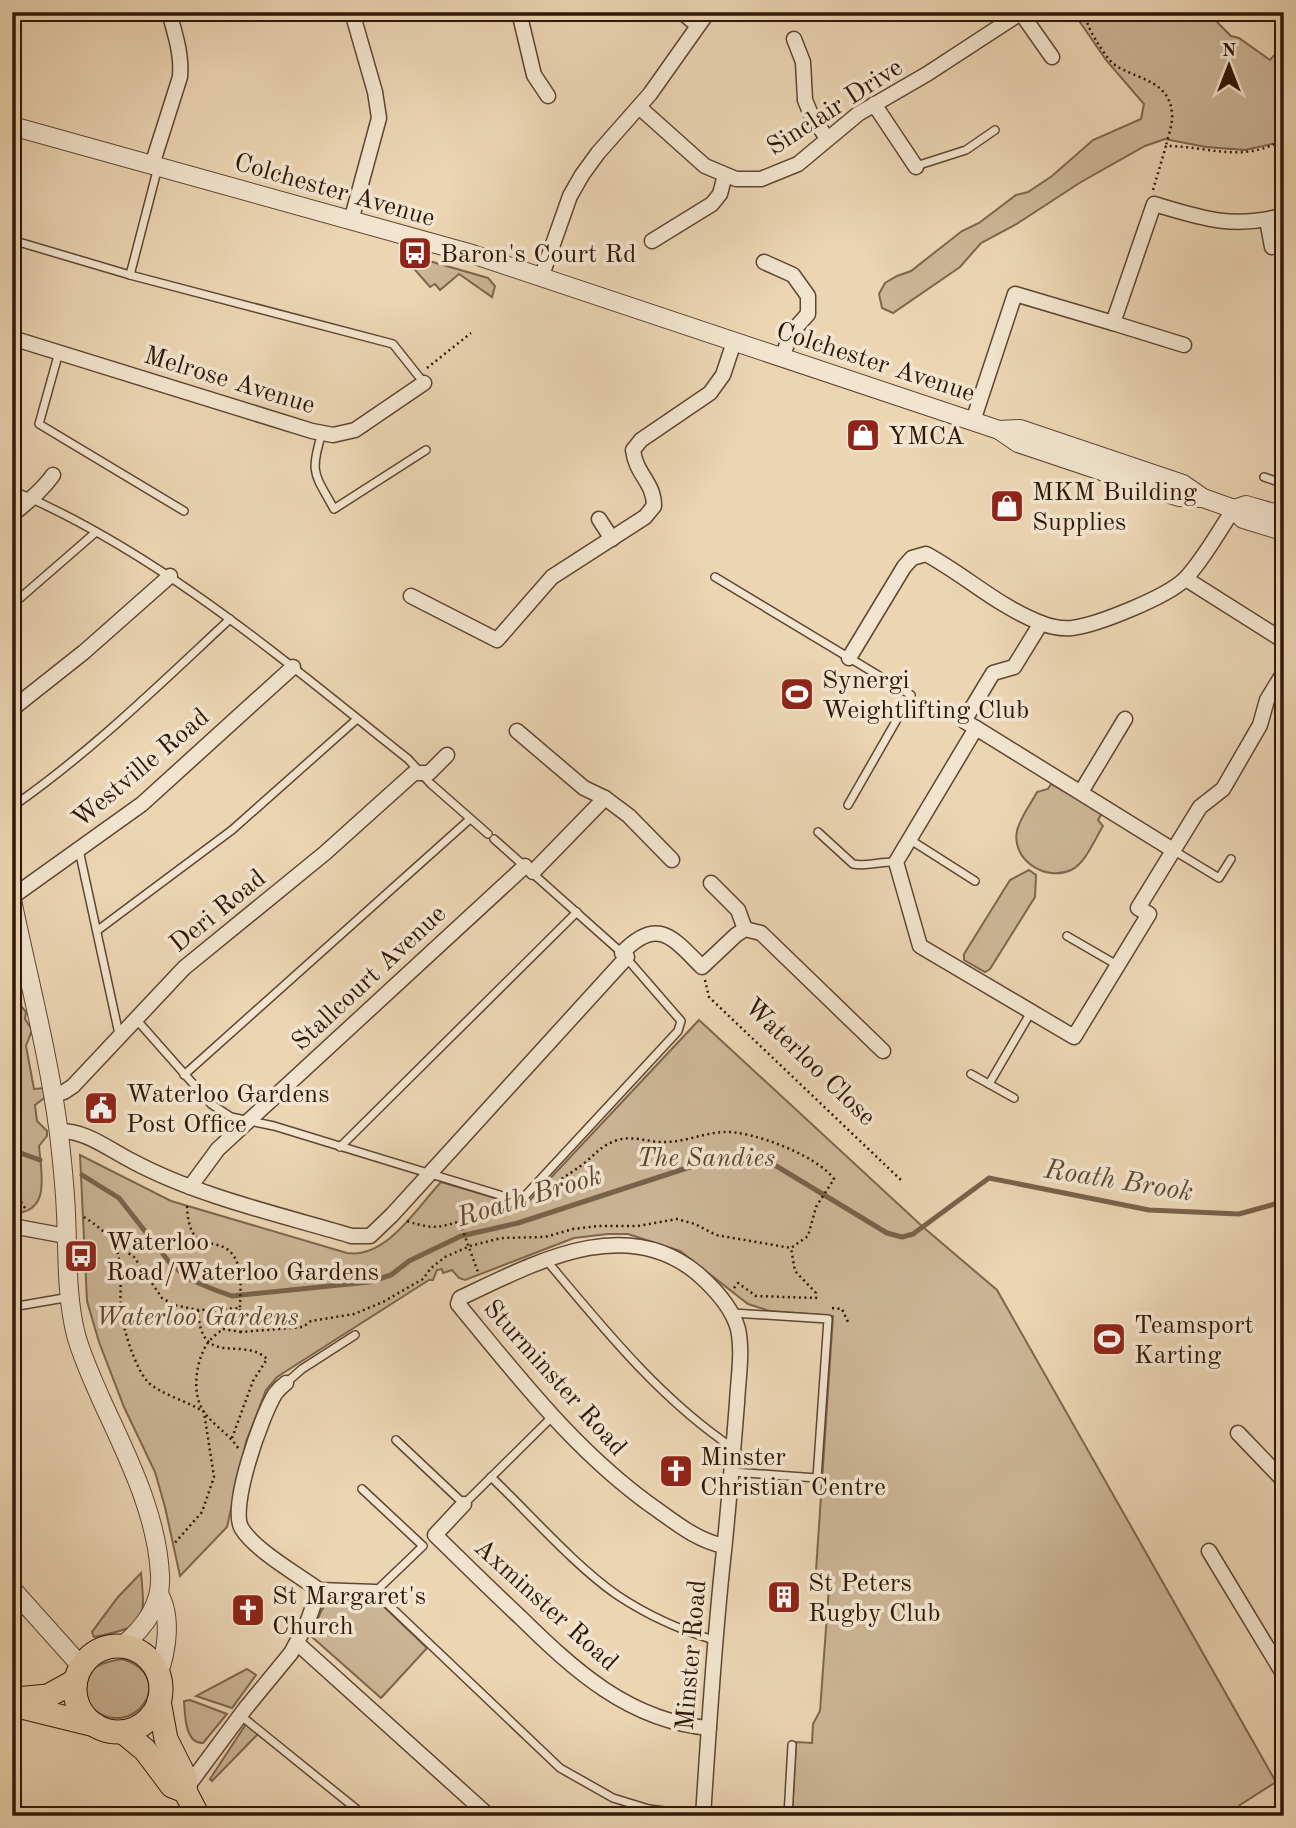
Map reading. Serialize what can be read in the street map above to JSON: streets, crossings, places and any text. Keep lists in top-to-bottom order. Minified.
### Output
{"streets":{"street":["Sinclair Drive","Colchester Avenue","Melrose Avenue","Westville Road","Deri Road","Stallcourt Avenue","Sturminster Road","Axminster Road","Minster Road"],"path":["Waterloo Close"]},"crossings":[["Sturminster Road","Minster Road"],["Axminster Road","Minster Road"]],"water":["Roath Brook"],"parks":["The Sandies","Waterloo Gardens"],"places":{"bus stop":["Baron's Court Rd","Waterloo Road/Waterloo Gardens"],"shop":["YMCA","MKM Building Supplies"],"sports":["Synergi Weightlifting Club","Teamsport Karting"],"public building":["Waterloo Gardens Post Office"],"church":["Minster Christian Centre","St Margaret's Church"],"building":["St Peters Rugby Club"]},"north":"top"}
